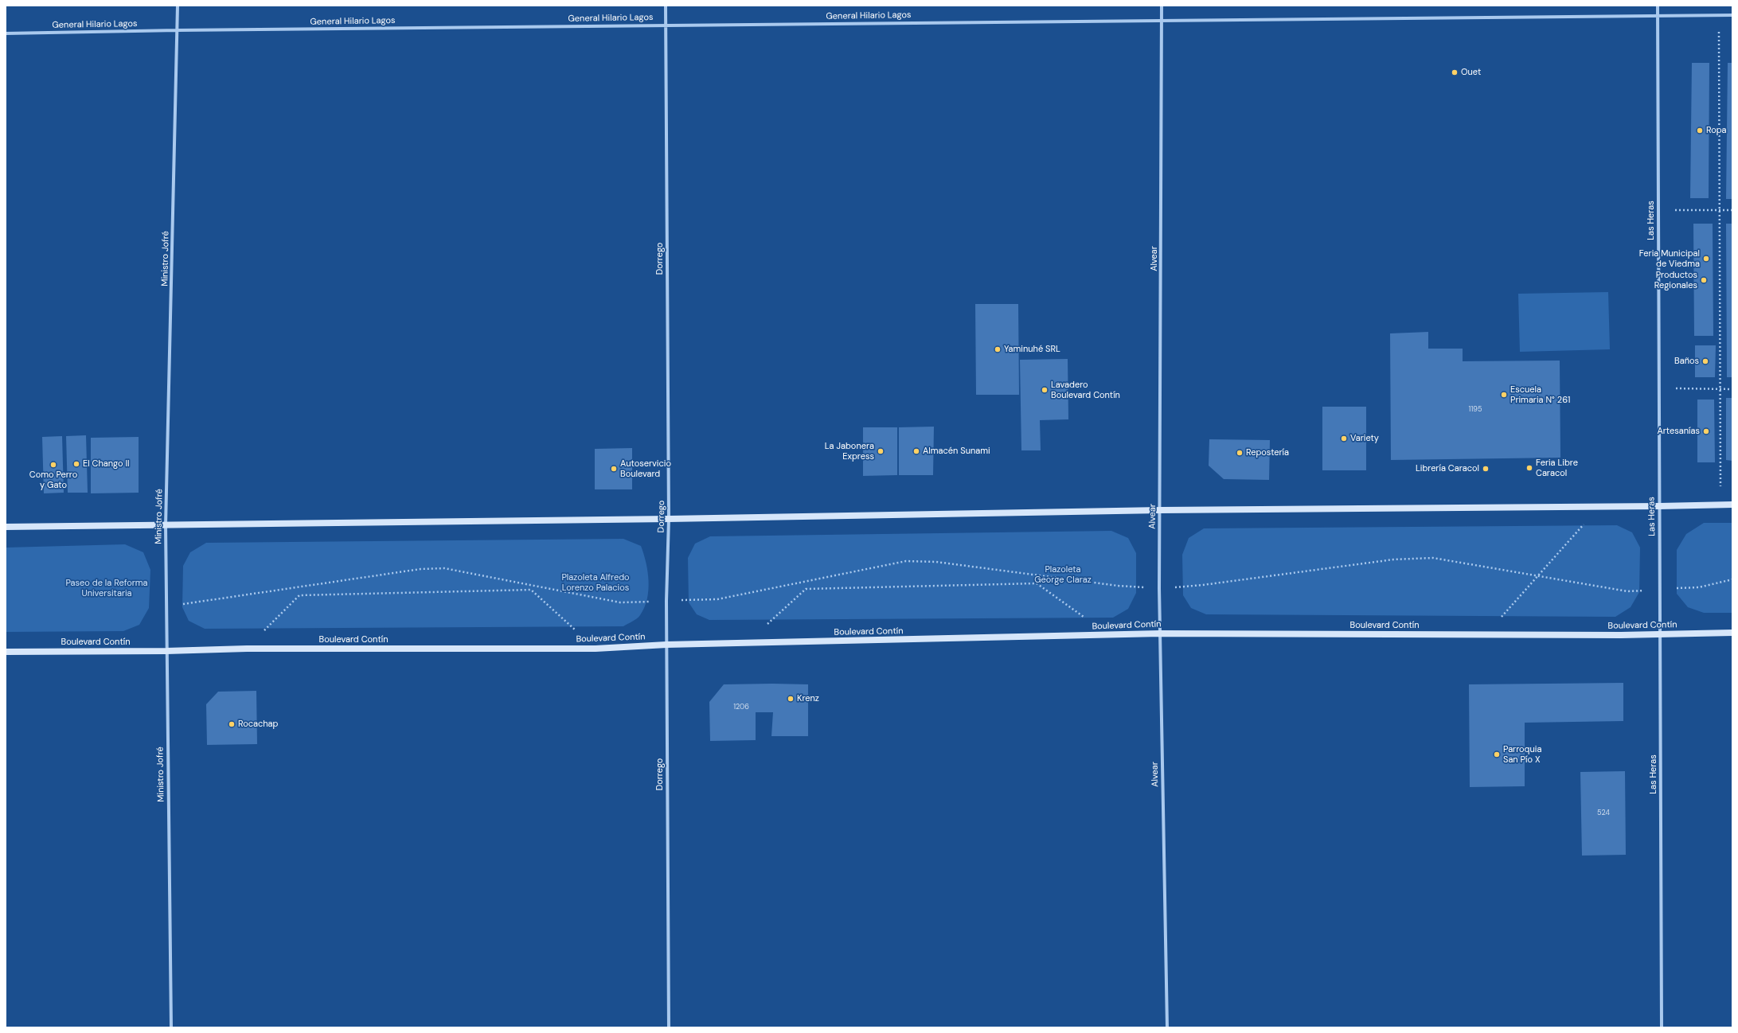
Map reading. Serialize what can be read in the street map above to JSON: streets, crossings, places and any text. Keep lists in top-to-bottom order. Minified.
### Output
{"streets":{"main road":["Boulevard Contín"],"street":["General Hilario Lagos","Las Heras","Ministro Jofré","Dorrego","Alvear"]},"crossings":[["General Hilario Lagos","Las Heras"],["General Hilario Lagos","Ministro Jofré"],["General Hilario Lagos","Dorrego"],["General Hilario Lagos","Alvear"],["Las Heras","Boulevard Contín"],["Ministro Jofré","Boulevard Contín"],["Dorrego","Boulevard Contín"],["Alvear","Boulevard Contín"]],"parks":["Plazoleta George Claraz","Plazoleta Alfredo Lorenzo Palacios","Paseo de la Reforma Universitaria"],"places":["Ouet","Ropa","Feria Municipal de Viedma","Productos Regionales","Yaminuhé SRL","Baños","Lavadero Boulevard Contín","Escuela Primaria N° 261","Artesanías","Variety","La Jabonera Express","Almacén Sunami","Repostería","El Chango II","Como Perro y Gato","Feria Libre Caracol","Autoservicio Boulevard","Librería Caracol","Krenz","Rocachap","Parroquia San Pío X"],"house_numbers":["1195","1206","524"]}
